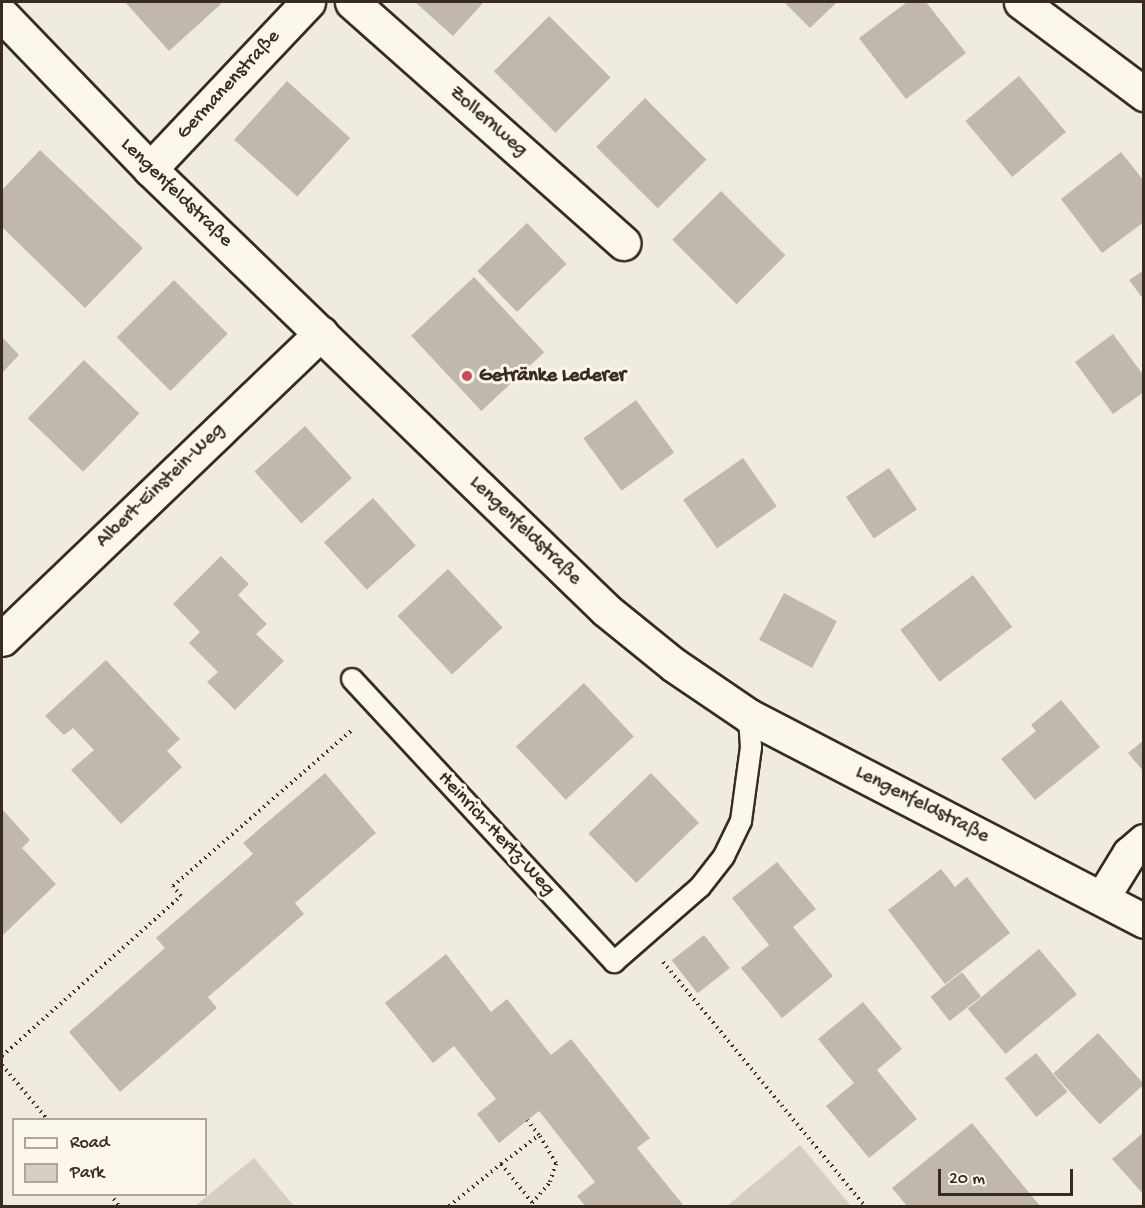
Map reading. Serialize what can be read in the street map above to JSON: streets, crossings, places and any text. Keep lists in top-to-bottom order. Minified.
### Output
{"streets":{"street":["Germanenstraße","Zollernweg","Lengenfeldstraße","Albert-Einstein-Weg"],"lane":["Heinrich-Hertz-Weg"]},"crossings":[["Germanenstraße","Lengenfeldstraße"],["Lengenfeldstraße","Albert-Einstein-Weg"],["Lengenfeldstraße","Heinrich-Hertz-Weg"]],"places":["Getränke Lederer"],"legend":["Road","Park"],"scale_bar":"20 m"}
